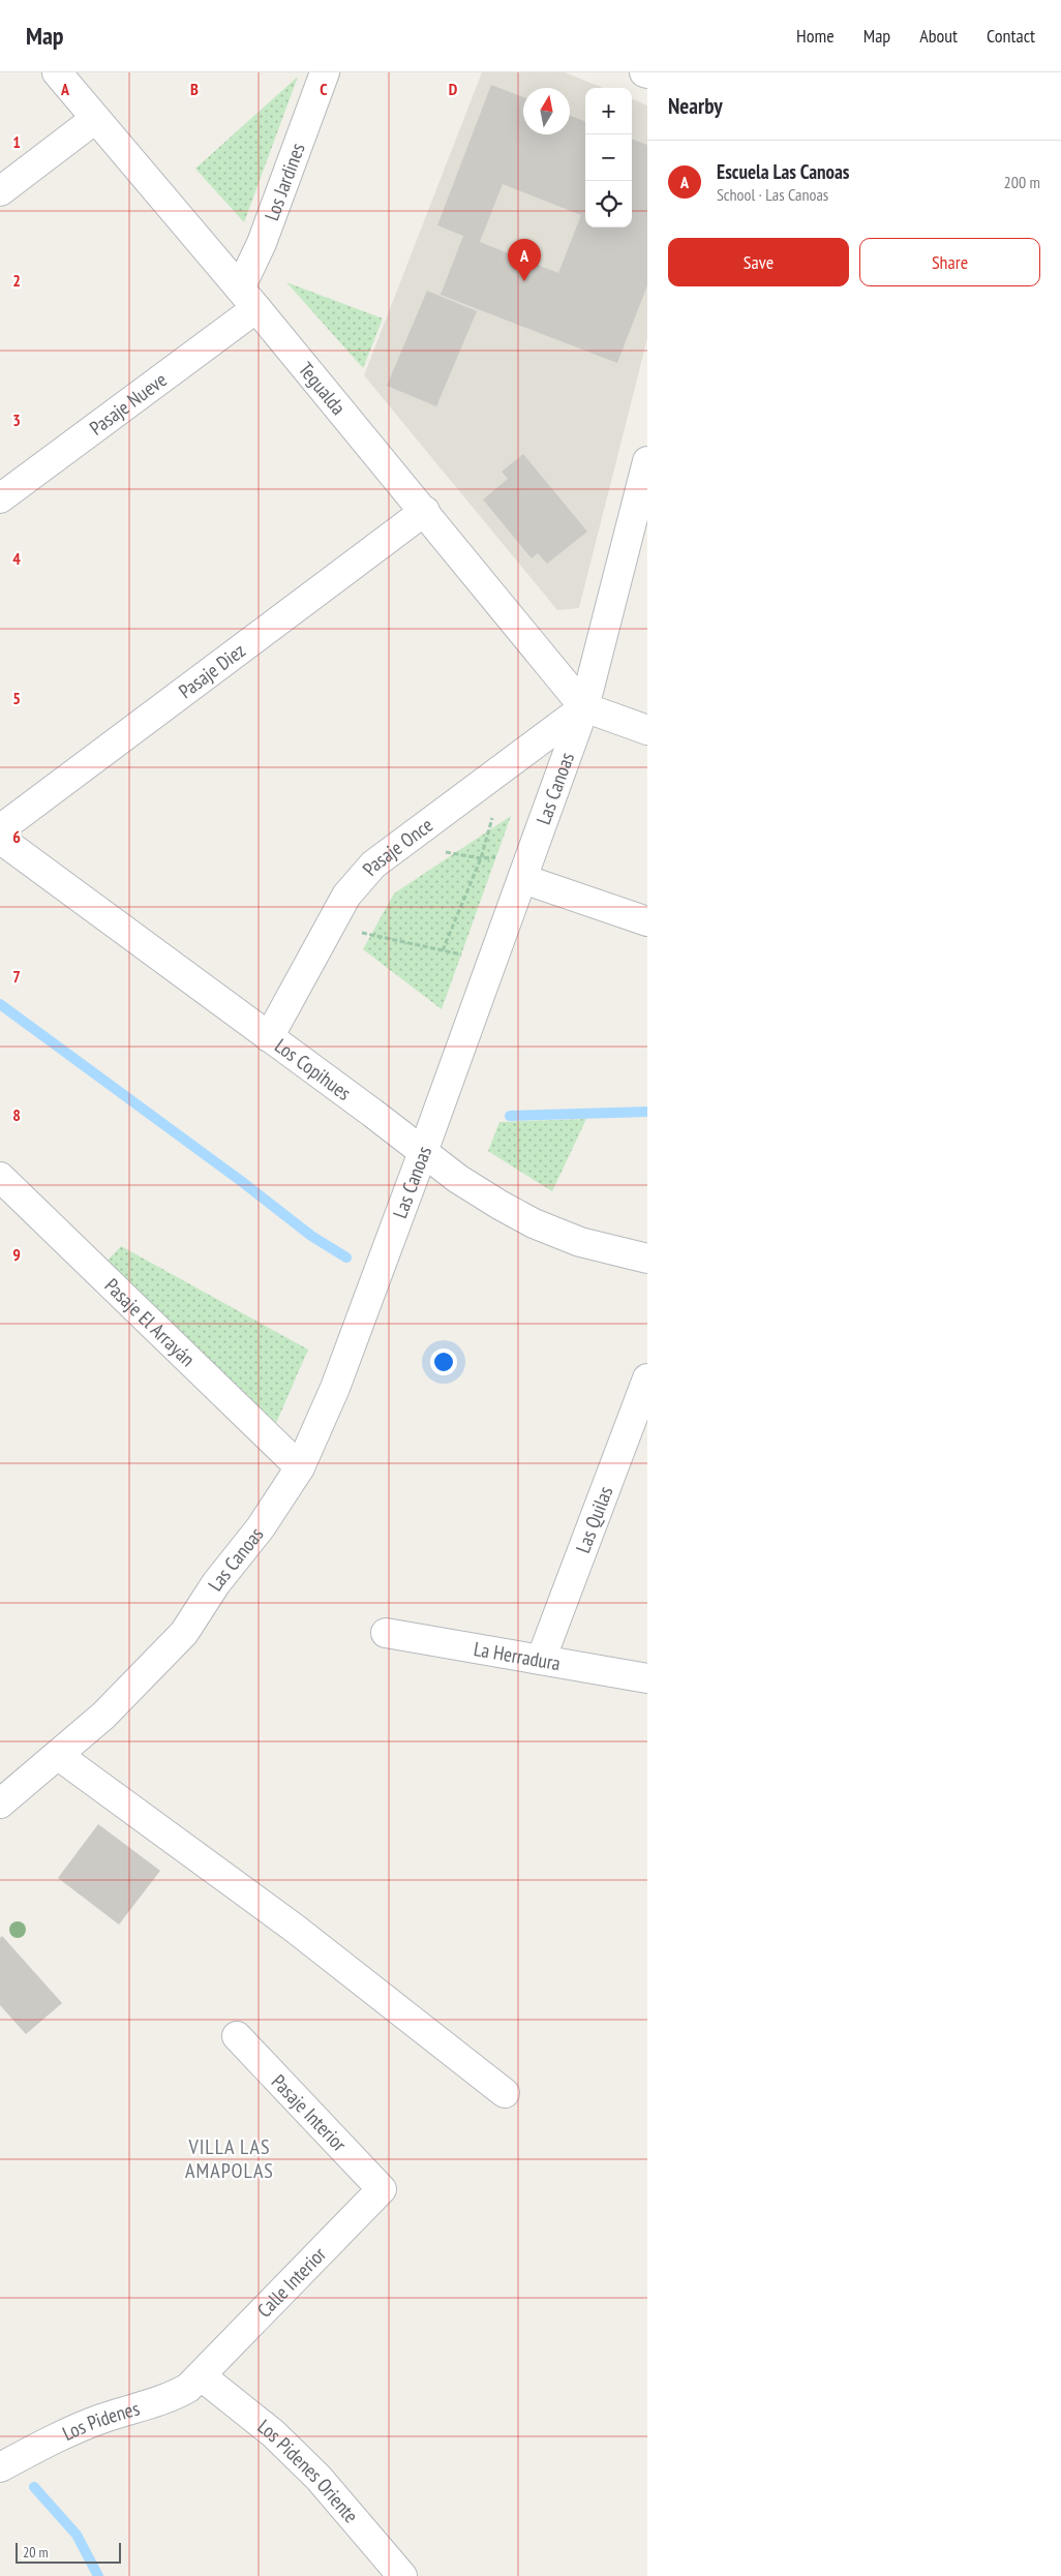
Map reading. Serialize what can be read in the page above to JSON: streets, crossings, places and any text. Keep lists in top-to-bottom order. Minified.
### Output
{"streets":{"street":["Los Jardines","Tegualda","Pasaje Nueve","Pasaje Diez","Las Canoas","Pasaje Once","Los Copihues","Pasaje El Arrayán","Las Quilas","La Herradura","Pasaje Interior","Calle Interior","Los Pidenes","Los Pidenes Oriente"]},"crossings":[["Los Jardines","Tegualda"],["Los Jardines","Pasaje Nueve"],["Tegualda","Pasaje Nueve"],["Tegualda","Pasaje Diez"],["Tegualda","Las Canoas"],["Tegualda","Pasaje Once"],["Las Canoas","Pasaje Once"],["Las Canoas","Los Copihues"],["Las Canoas","Pasaje El Arrayán"],["Pasaje Once","Los Copihues"],["Las Quilas","La Herradura"],["Pasaje Interior","Calle Interior"],["Calle Interior","Los Pidenes"],["Calle Interior","Los Pidenes Oriente"],["Los Pidenes","Los Pidenes Oriente"]],"districts":["VILLA LAS AMAPOLAS"],"scale_bar":"20 m","north":"top","page":{"header":"Map","nav":["Home","Map","About","Contact"],"heading":"Nearby","map_buttons":["+","−"],"list":[{"mark":"A","name":"Escuela Las Canoas","note":"School · Las Canoas","value":"200 m"}],"buttons":["Save","Share"],"pins":"A","scale":"20 m"},"grid":{"columns":["A","B","C","D"],"rows":["1","2","3","4","5","6","7","8","9"]}}
